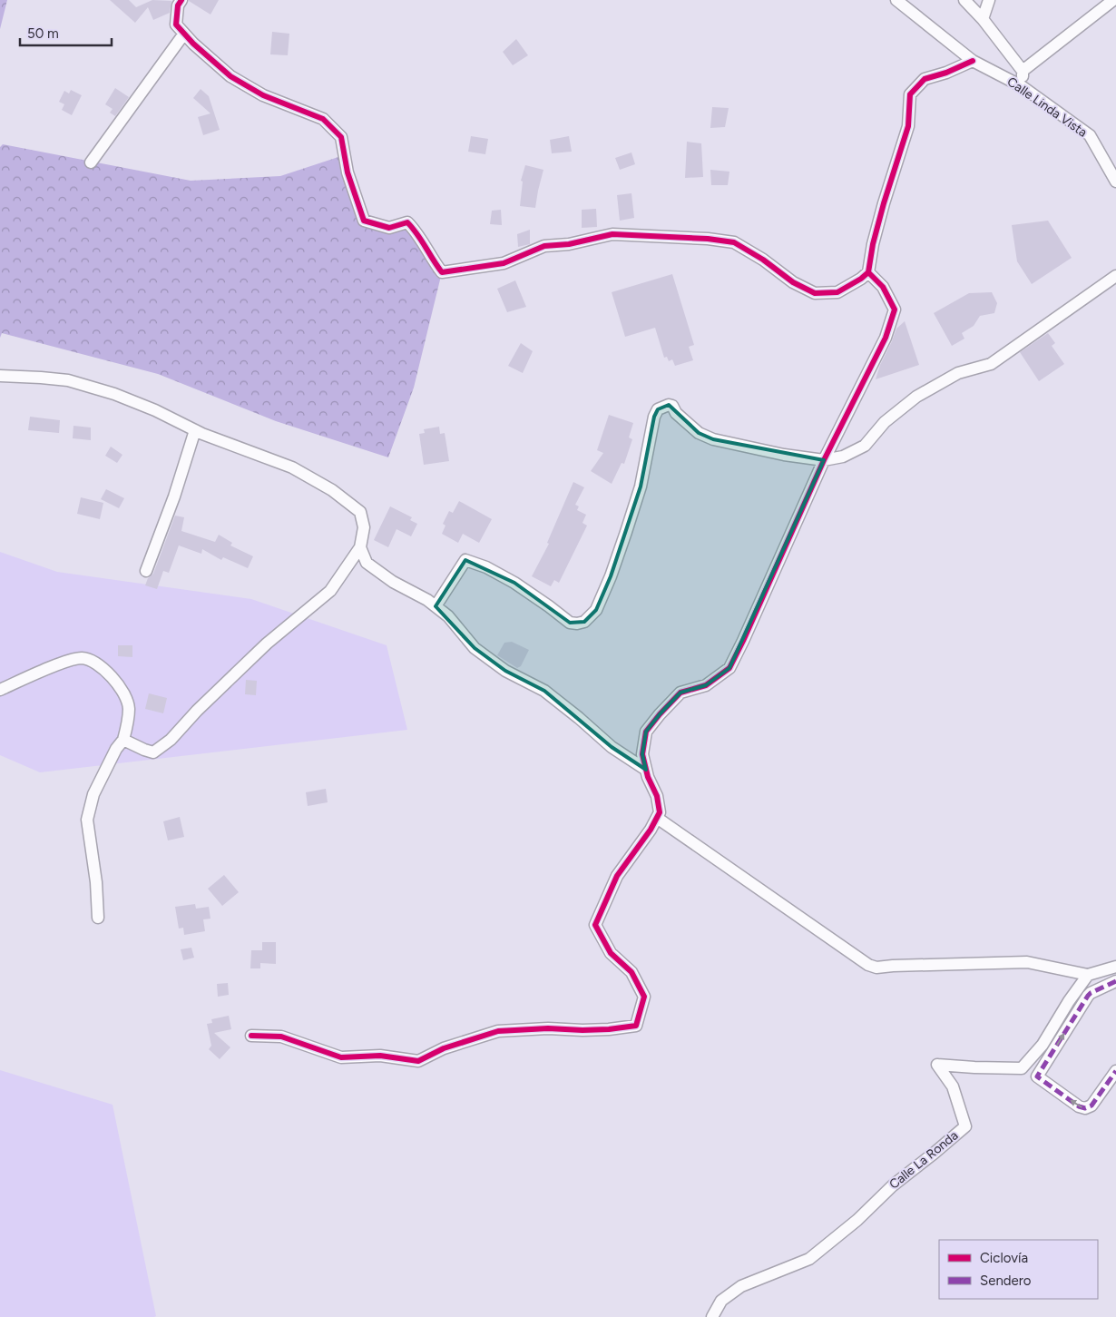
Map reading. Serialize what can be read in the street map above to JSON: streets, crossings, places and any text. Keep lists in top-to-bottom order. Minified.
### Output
{"streets":{"street":["Calle Linda Vista","Calle La Ronda"]},"legend":["Ciclovía","Sendero"],"scale_bar":"50 m"}
